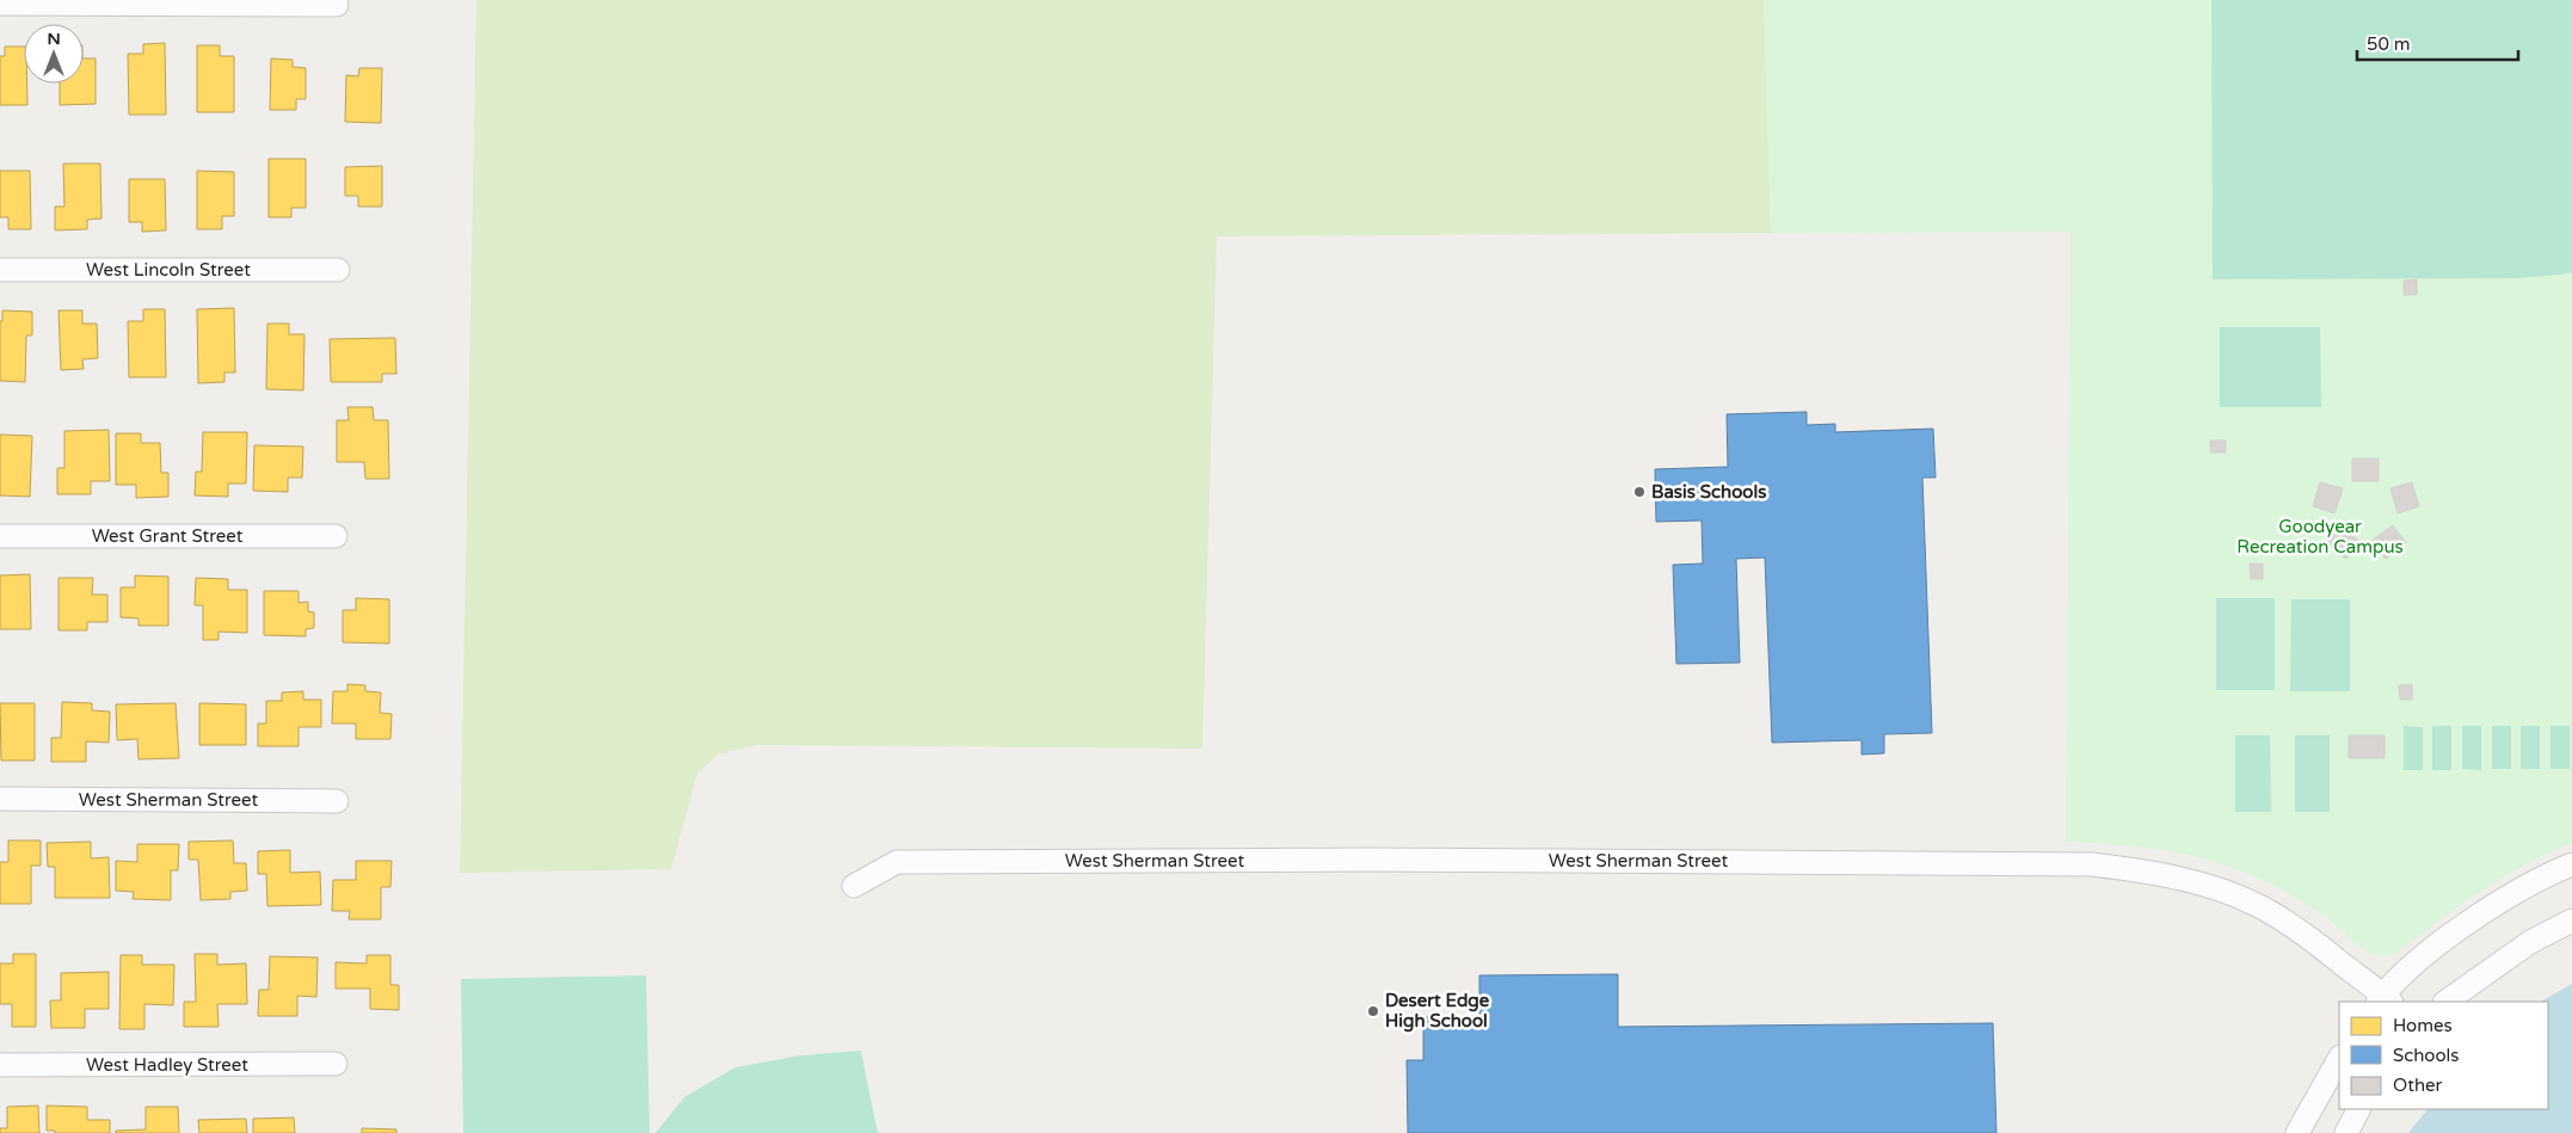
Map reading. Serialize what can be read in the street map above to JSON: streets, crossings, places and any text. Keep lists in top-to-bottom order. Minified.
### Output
{"streets":{"street":["West Lincoln Street","West Grant Street","West Sherman Street","West Hadley Street"]},"parks":["Goodyear Recreation Campus"],"places":["Basis Schools","Desert Edge High School"],"legend":["Homes","Schools","Other"],"scale_bar":"50 m","north":"top"}
